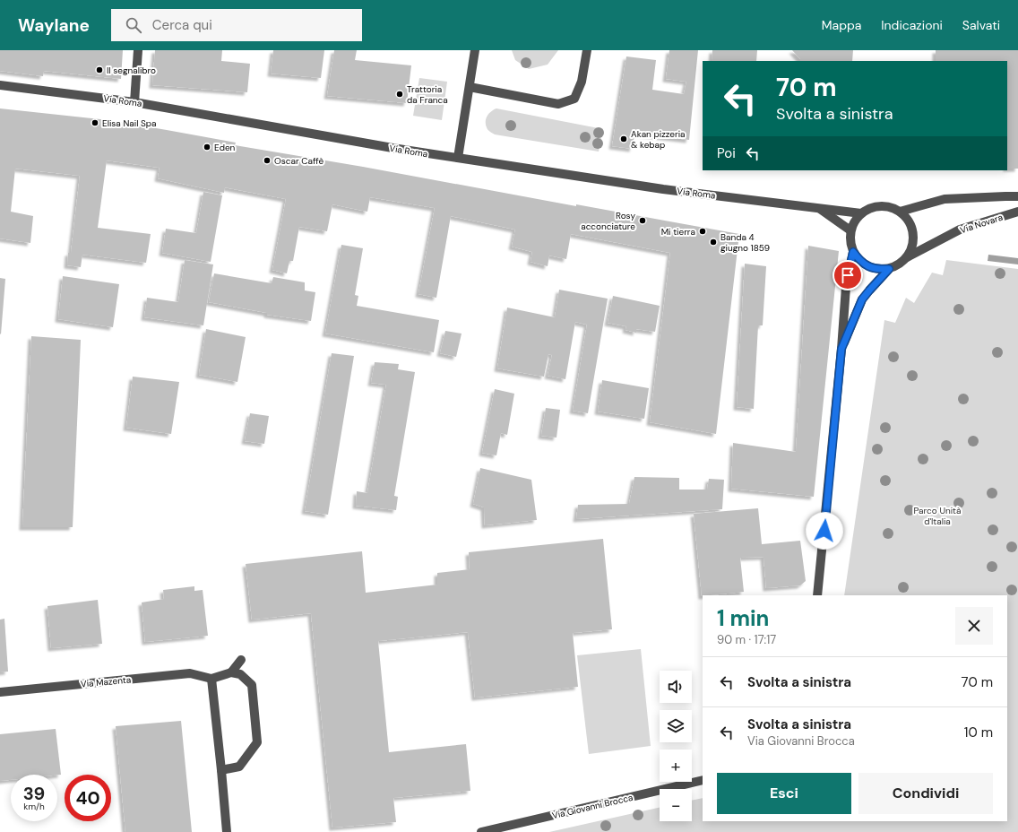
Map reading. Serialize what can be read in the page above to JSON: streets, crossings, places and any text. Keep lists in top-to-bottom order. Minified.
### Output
{"streets":{"street":["Via Roma","Via Novara","Via Mazenta","Via Giovanni Brocca"]},"crossings":[["Via Roma","Via Novara"]],"parks":["Parco Unità d'Italia"],"places":["Il segnalibro","Trattoria da Franca","Elisa Nail Spa","Akan pizzeria & kebap","Eden","Oscar Caffè","Rosy acconciature","Mi tierra","Banda 4 giugno 1859"],"page":{"header":"Waylane","search":"Cerca qui","nav":["Mappa","Indicazioni","Salvati"],"turn":["70 m","Svolta a sinistra"],"then":"Poi","heading":["1 min","90 m · 17:17"],"list":[{"name":"Svolta a sinistra","value":"70 m"},{"name":"Svolta a sinistra","note":"Via Giovanni Brocca","value":"10 m"}],"map_buttons":["+","−"],"buttons":["Esci","Condividi"],"speed":"39 km/h","limit":"40"}}
